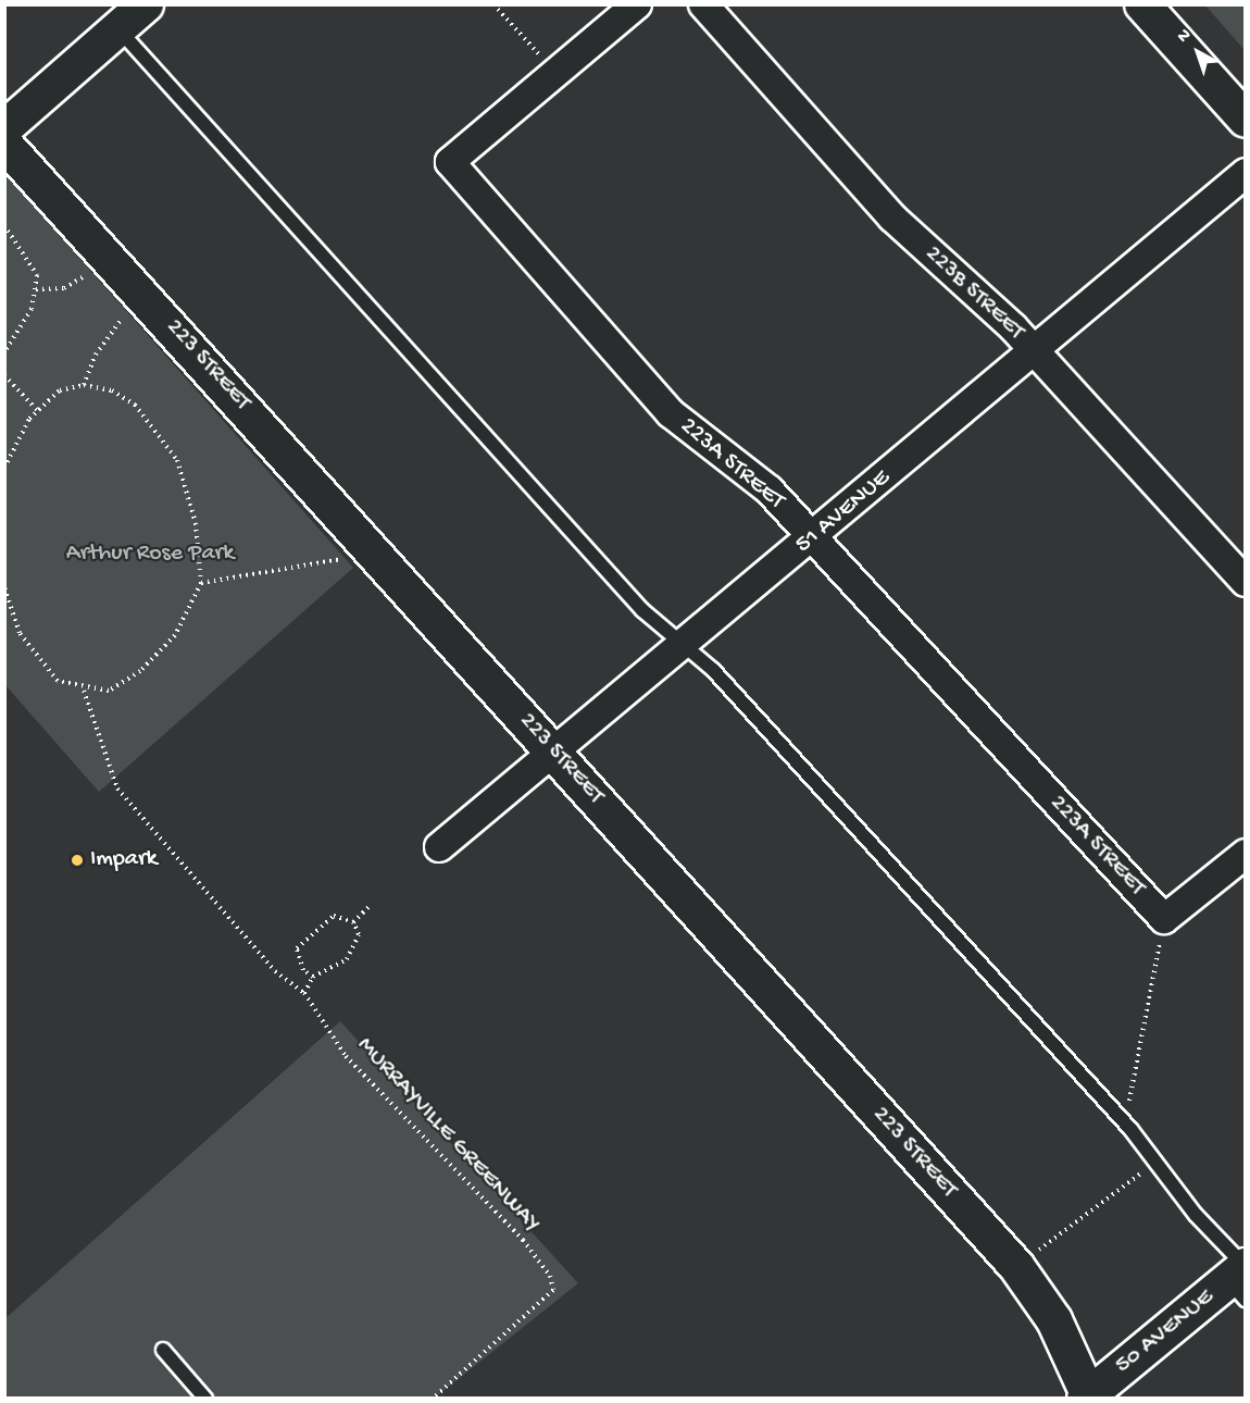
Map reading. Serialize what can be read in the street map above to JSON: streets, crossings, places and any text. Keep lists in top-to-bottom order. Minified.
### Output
{"streets":{"street":["223B STREET","223 STREET","223A STREET","51 AVENUE","50 AVENUE"],"path":["MURRAYVILLE GREENWAY"]},"crossings":[["223B STREET","51 AVENUE"],["223 STREET","51 AVENUE"],["223 STREET","50 AVENUE"],["223A STREET","51 AVENUE"]],"parks":["Arthur Rose Park"],"places":["Impark"],"north":"top left"}
